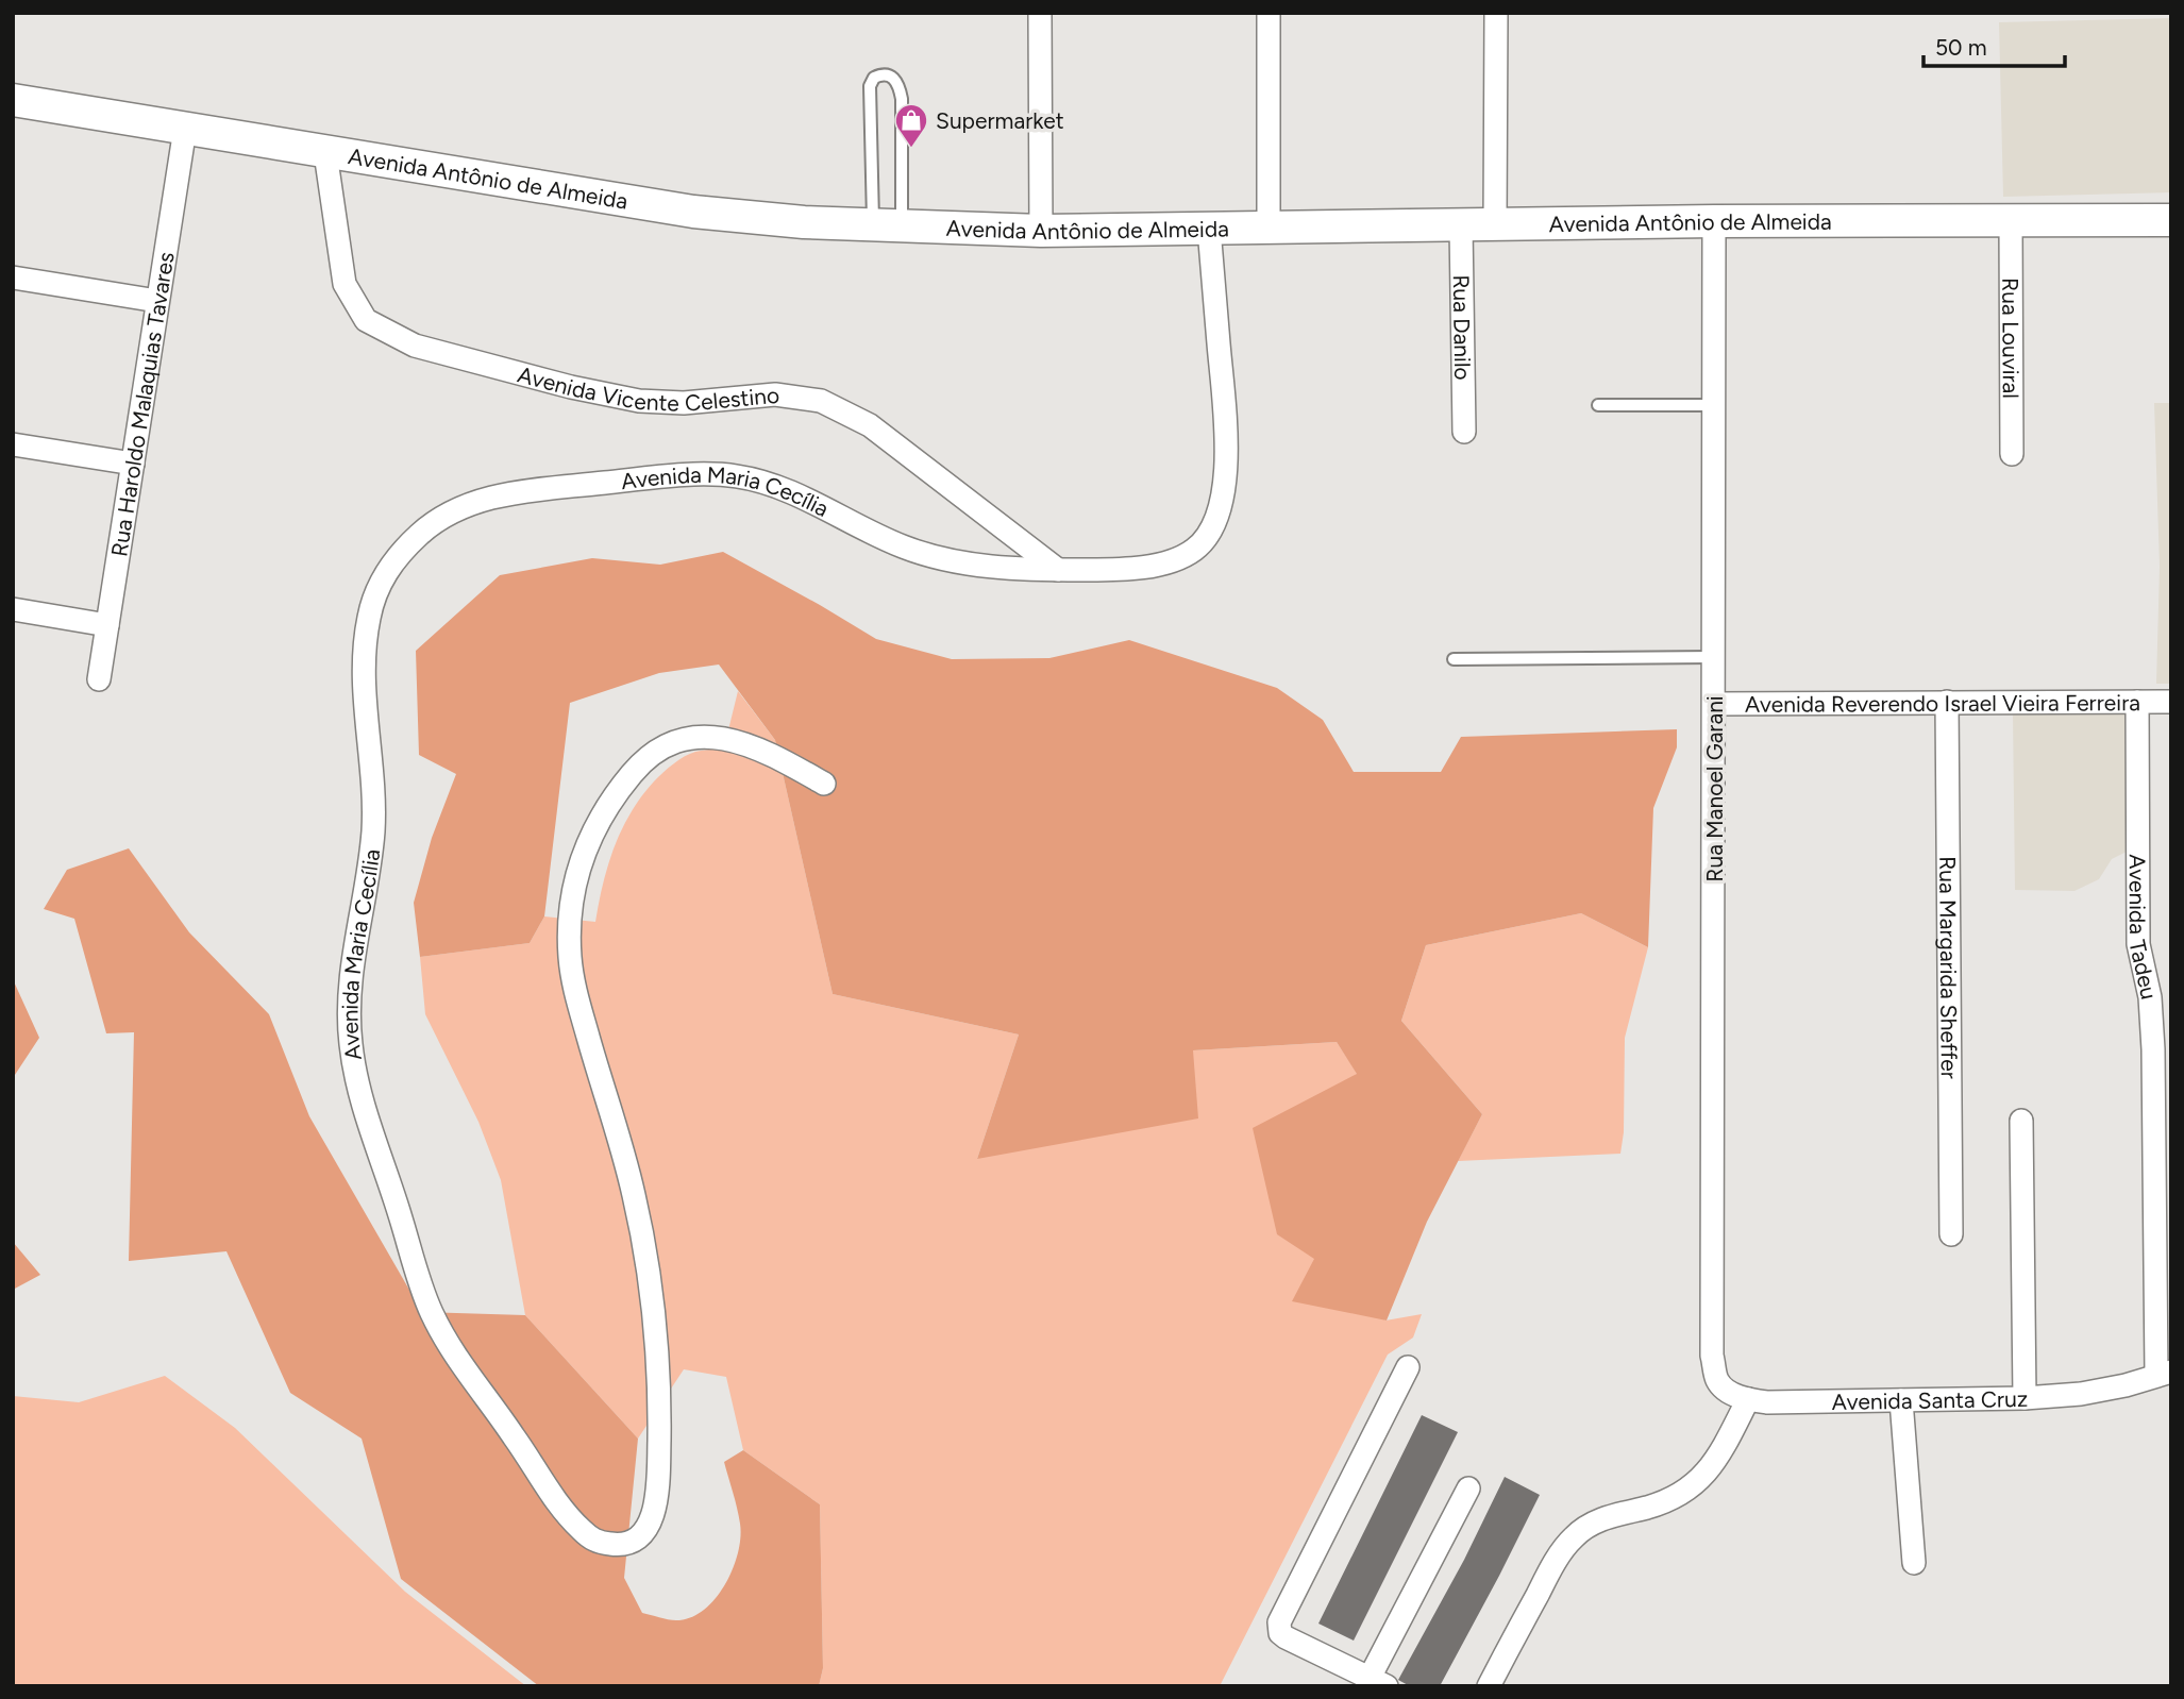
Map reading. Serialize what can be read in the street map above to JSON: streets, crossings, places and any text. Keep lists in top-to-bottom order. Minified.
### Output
{"streets":{"street":["Avenida Antônio de Almeida","Rua Danilo","Rua Louviral","Avenida Vicente Celestino","Rua Haroldo Malaquias Tavares","Avenida Maria Cecília","Avenida Reverendo Israel Vieira Ferreira","Rua Manoel Garani","Avenida Tadeu","Rua Margarida Sheffer","Avenida Santa Cruz"]},"crossings":[["Avenida Antônio de Almeida","Rua Danilo"],["Avenida Antônio de Almeida","Rua Louviral"],["Avenida Antônio de Almeida","Avenida Vicente Celestino"],["Avenida Antônio de Almeida","Rua Haroldo Malaquias Tavares"],["Avenida Antônio de Almeida","Avenida Maria Cecília"],["Avenida Antônio de Almeida","Rua Manoel Garani"],["Avenida Vicente Celestino","Avenida Maria Cecília"],["Avenida Reverendo Israel Vieira Ferreira","Rua Manoel Garani"],["Avenida Reverendo Israel Vieira Ferreira","Avenida Tadeu"],["Avenida Reverendo Israel Vieira Ferreira","Rua Margarida Sheffer"],["Rua Manoel Garani","Avenida Santa Cruz"],["Avenida Tadeu","Avenida Santa Cruz"]],"places":{"shop":["Supermarket"]},"scale_bar":"50 m"}
